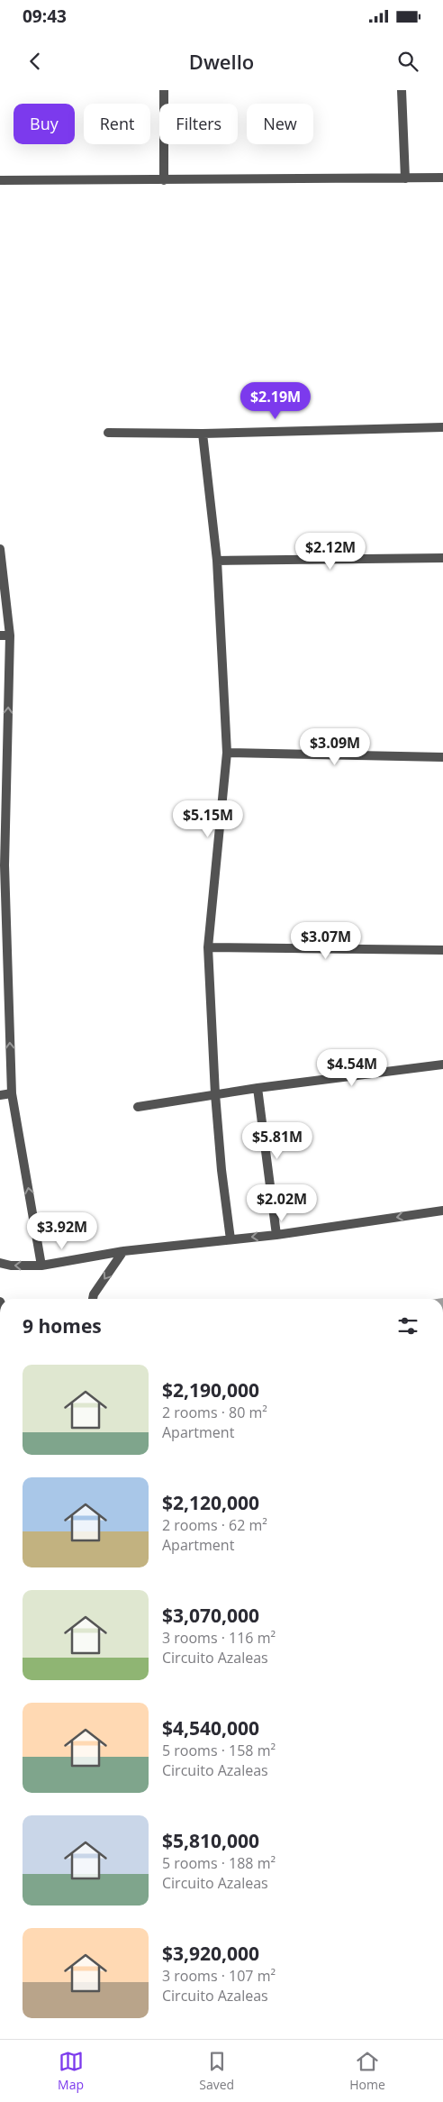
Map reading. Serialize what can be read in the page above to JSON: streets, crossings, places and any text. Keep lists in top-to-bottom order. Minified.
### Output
{"page":{"status":"09:43","header":"Dwello","chip":["Buy","Rent","Filters","New"],"price":["$2.19M","$2.12M","$3.09M","$5.15M","$3.07M","$4.54M","$5.81M","$2.02M","$3.92M"],"heading":"9 homes","list":[{"name":"$2,190,000","note":"2 rooms · 80 m² · Apartment"},{"name":"$2,120,000","note":"2 rooms · 62 m² · Apartment"},{"name":"$3,070,000","note":"3 rooms · 116 m² · Circuito Azaleas"},{"name":"$4,540,000","note":"5 rooms · 158 m² · Circuito Azaleas"},{"name":"$5,810,000","note":"5 rooms · 188 m² · Circuito Azaleas"},{"name":"$3,920,000","note":"3 rooms · 107 m² · Circuito Azaleas"}],"tabs":["Map","Saved","Home"]}}
